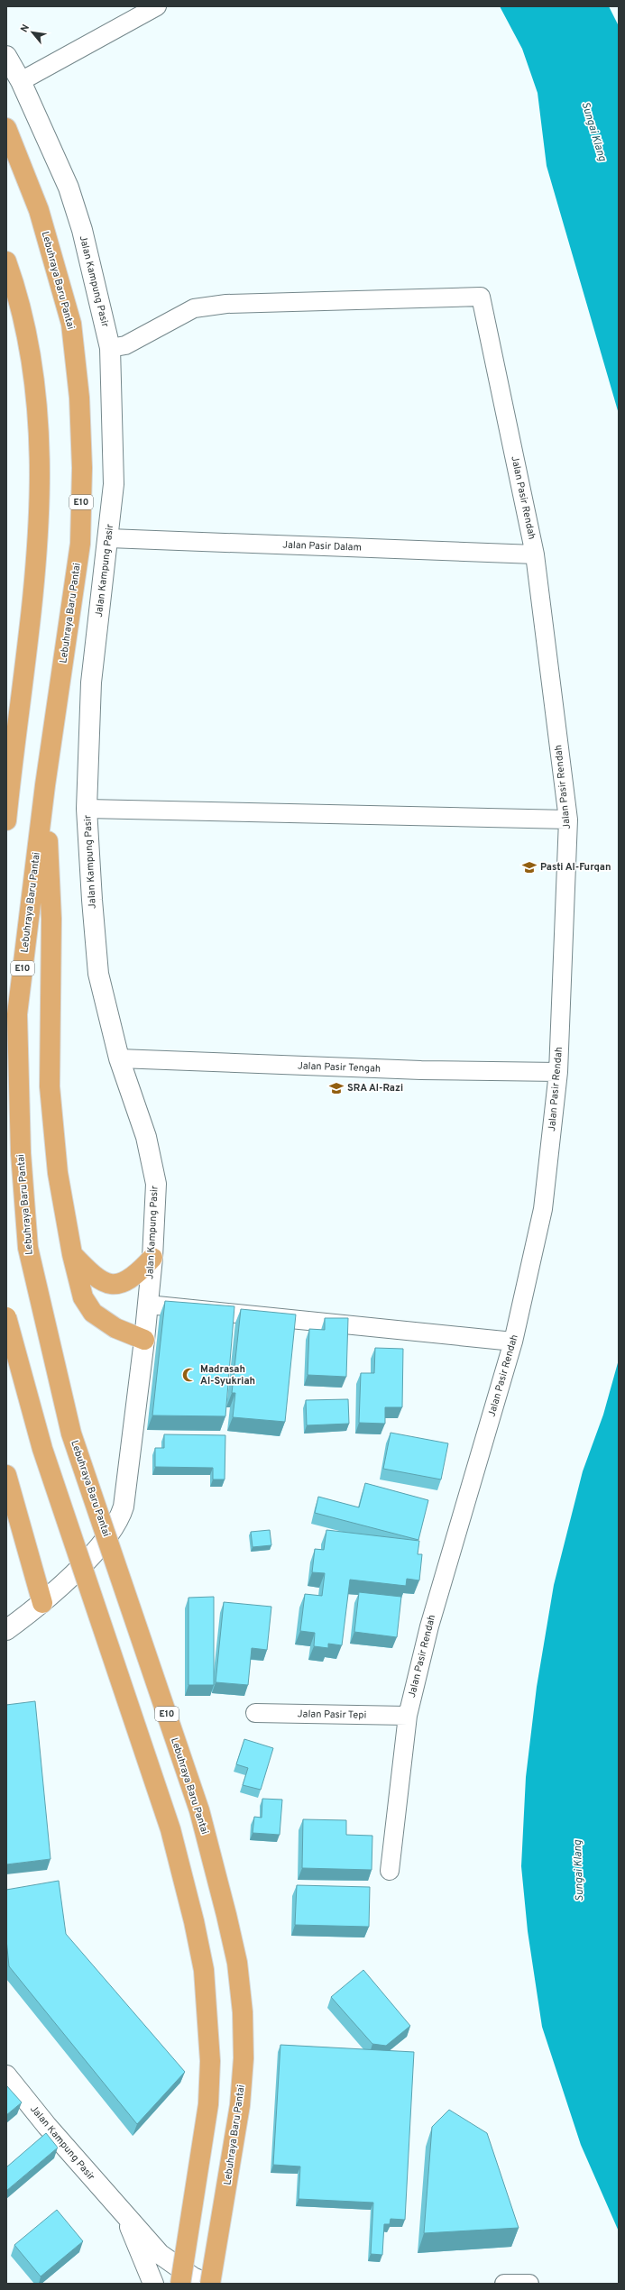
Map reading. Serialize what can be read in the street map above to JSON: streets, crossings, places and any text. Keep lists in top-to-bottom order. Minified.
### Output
{"streets":{"highway":["Lebuhraya Baru Pantai","E10"],"street":["Jalan Kampung Pasir","Jalan Pasir Rendah","Jalan Pasir Dalam","Jalan Pasir Tengah","Jalan Pasir Tepi"]},"crossings":[["Lebuhraya Baru Pantai","Jalan Kampung Pasir"],["Jalan Kampung Pasir","Jalan Pasir Rendah"],["Jalan Kampung Pasir","Jalan Pasir Dalam"],["Jalan Kampung Pasir","Jalan Pasir Tengah"],["Jalan Pasir Rendah","Jalan Pasir Dalam"],["Jalan Pasir Rendah","Jalan Pasir Tengah"],["Jalan Pasir Rendah","Jalan Pasir Tepi"]],"water":["Sungai Klang"],"places":{"school or university":["Pasti Al-Furqan","SRA Al-Razi"],"mosque":["Madrasah Al-Syukriah"]},"north":"top left"}
